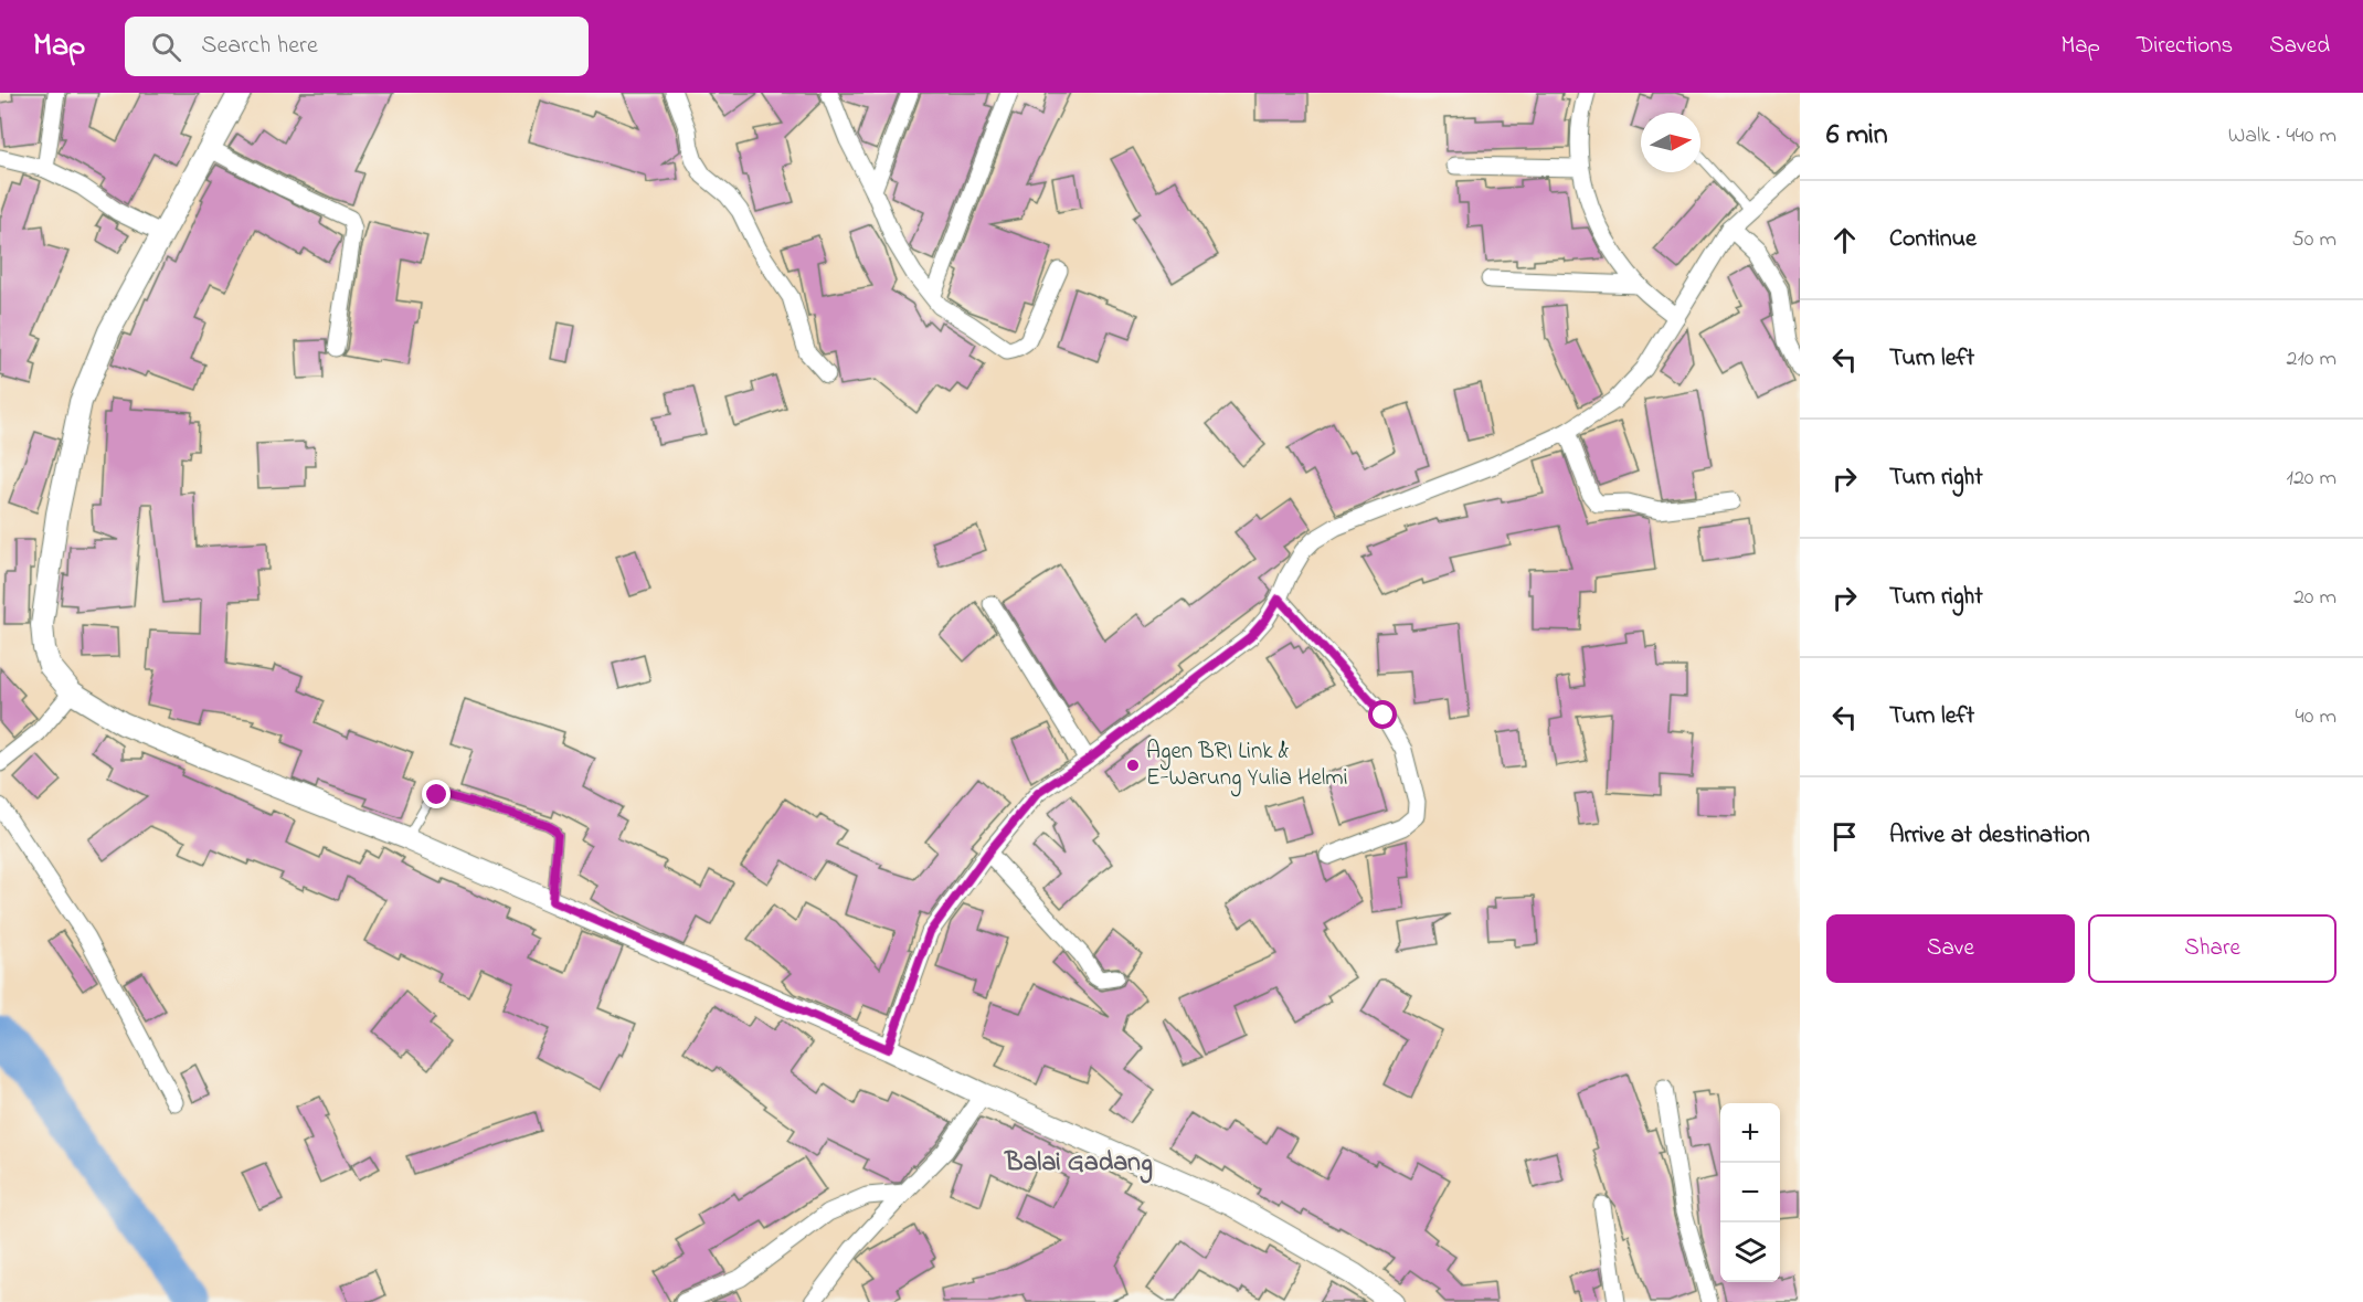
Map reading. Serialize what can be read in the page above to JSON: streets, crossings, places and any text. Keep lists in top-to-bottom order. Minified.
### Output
{"districts":["Balai Gadang"],"places":["Agen BRI Link & E-Warung Yulia Helmi"],"north":"right","page":{"header":"Map","search":"Search here","nav":["Map","Directions","Saved"],"heading":["6 min","Walk · 440 m"],"list":[["Continue","50 m"],["Turn left","210 m"],["Turn right","120 m"],["Turn right","20 m"],["Turn left","40 m"],"Arrive at destination"],"buttons":["Save","Share"],"map_buttons":["+","−"]}}
